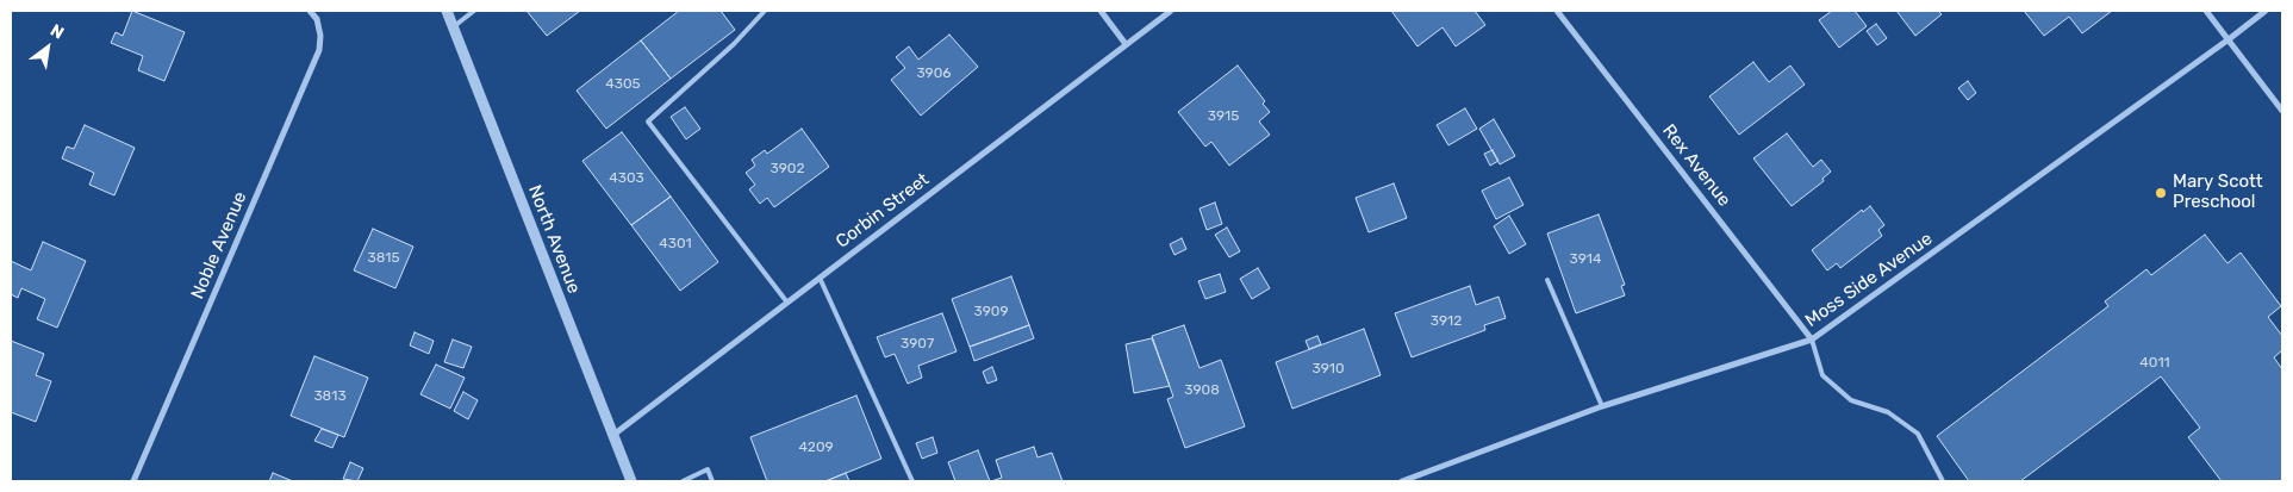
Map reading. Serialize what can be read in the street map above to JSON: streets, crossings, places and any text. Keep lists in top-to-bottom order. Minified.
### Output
{"streets":{"street":["Rex Avenue","Corbin Street","North Avenue","Noble Avenue","Moss Side Avenue"]},"crossings":[["Rex Avenue","Moss Side Avenue"],["Corbin Street","North Avenue"]],"places":["Mary Scott Preschool"],"house_numbers":["3906","4305","3915","3902","4303","4301","3815","3914","3909","3912","3907","4011","3910","3908","3813","4209"],"north":"top right"}
